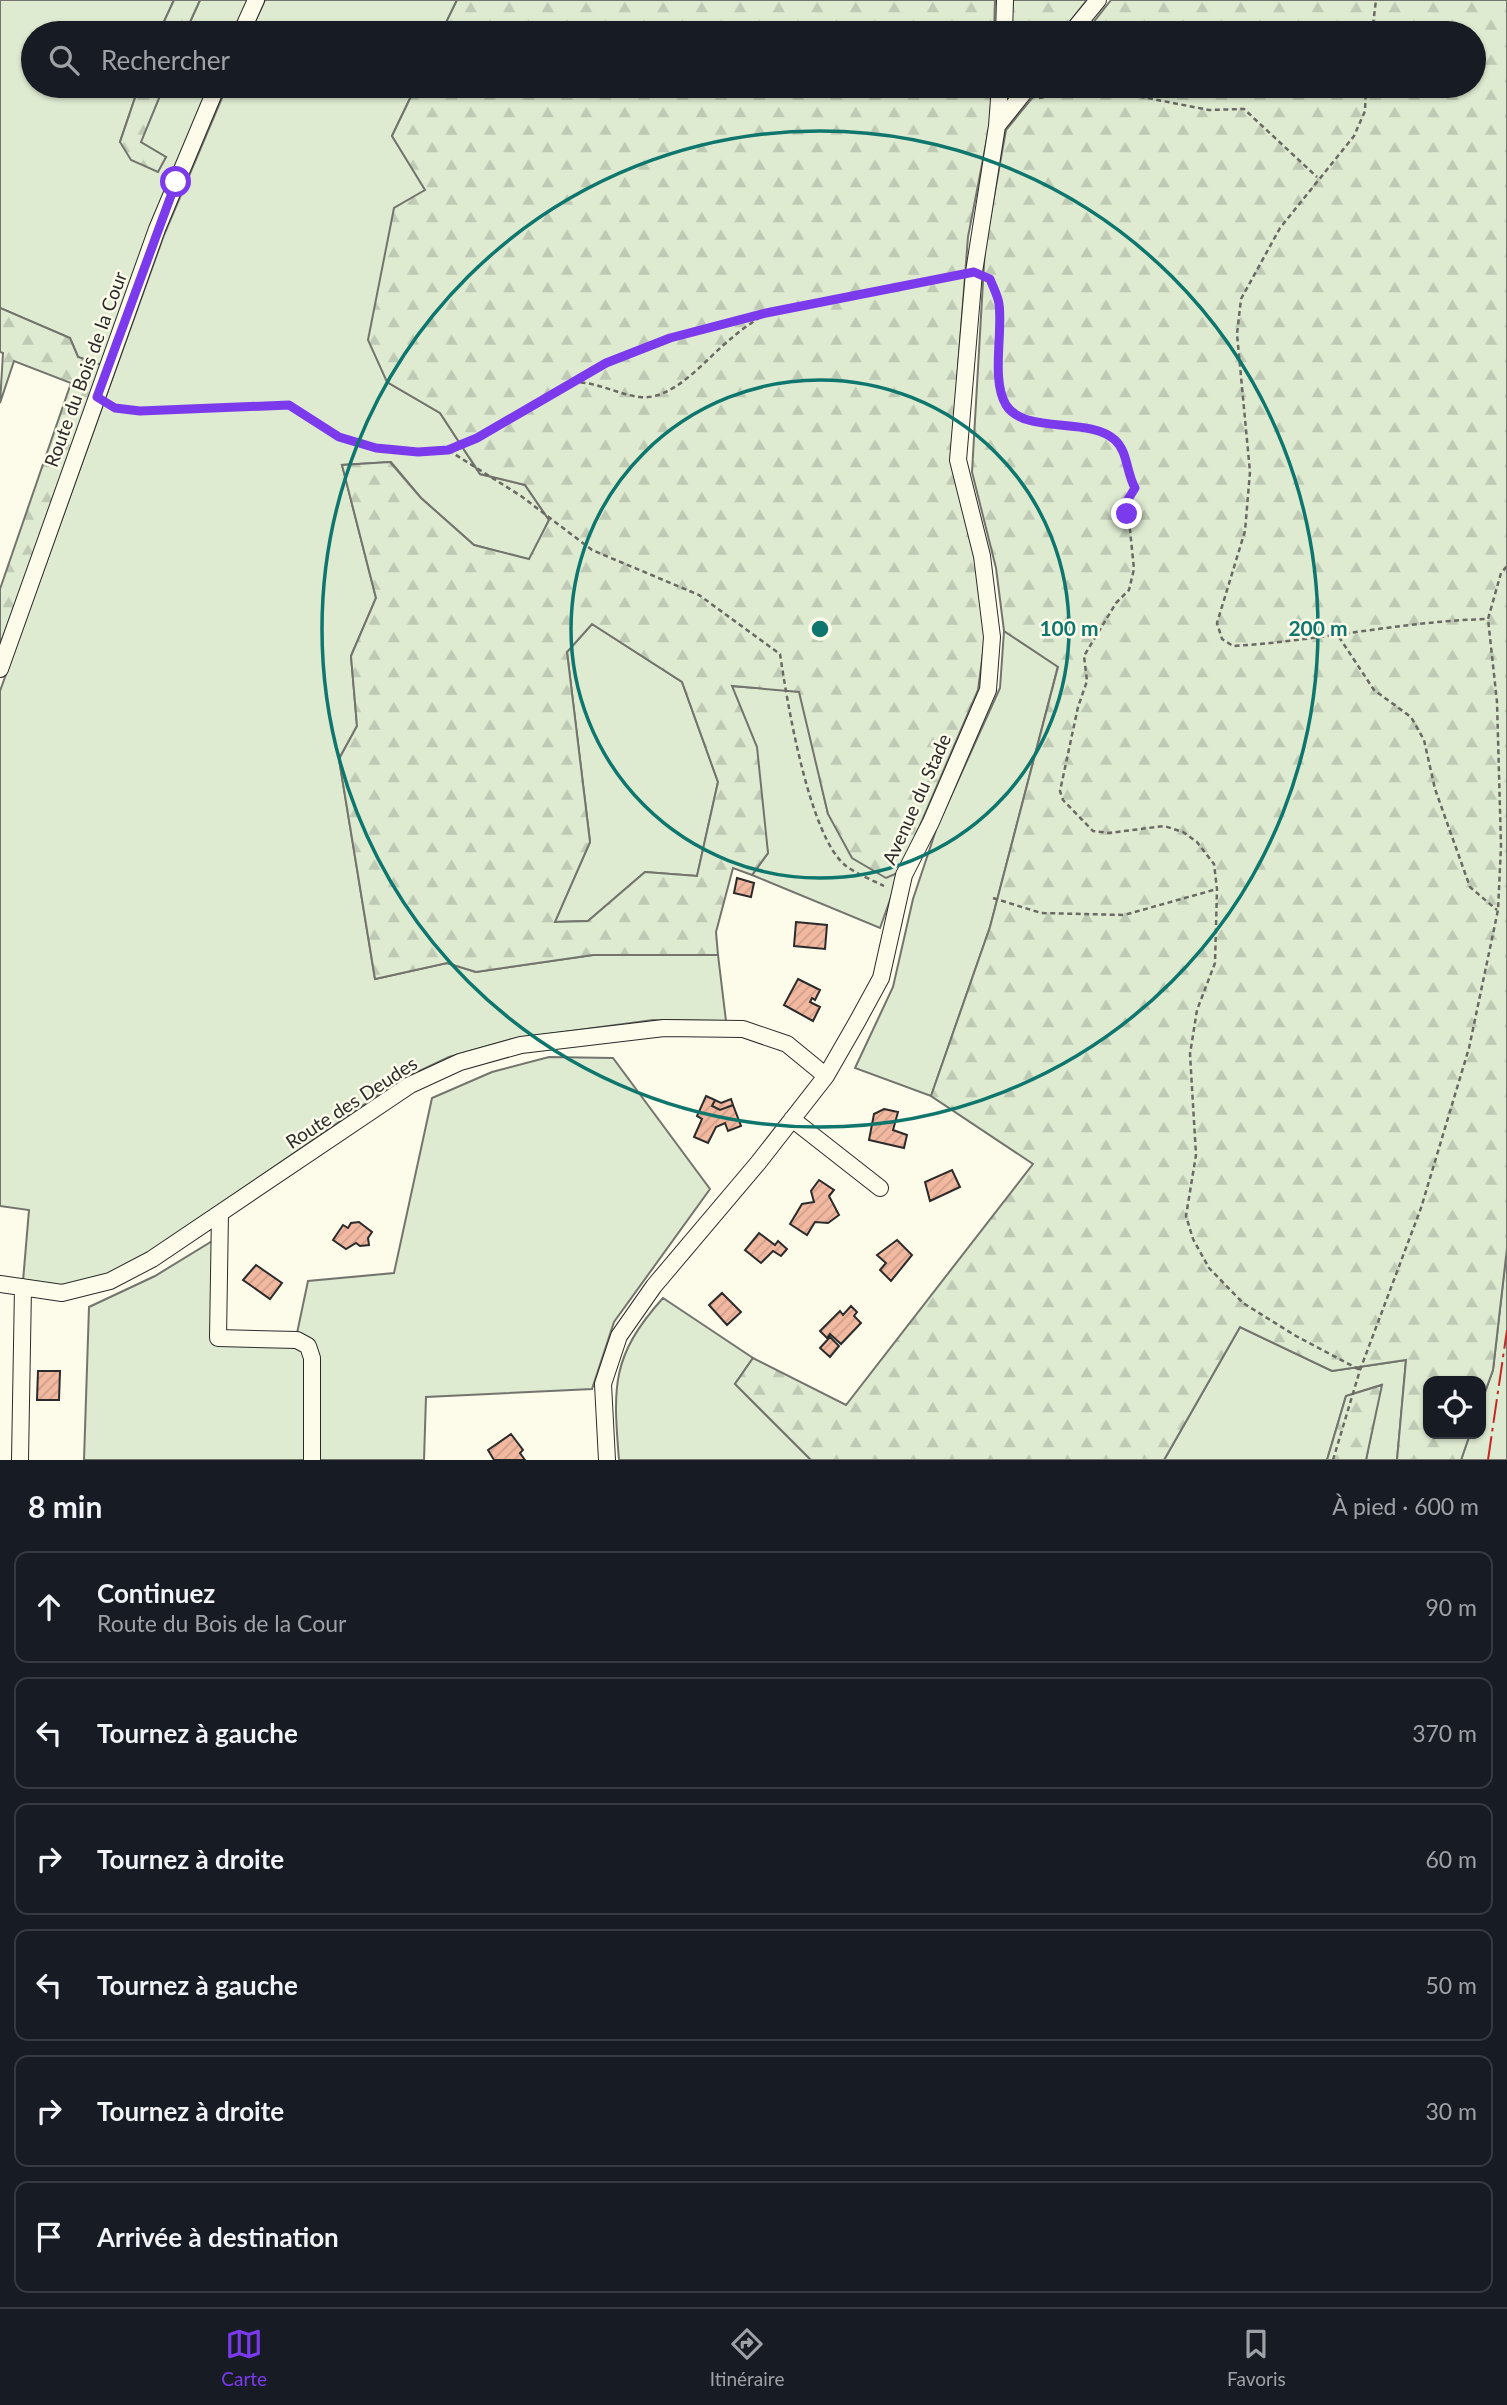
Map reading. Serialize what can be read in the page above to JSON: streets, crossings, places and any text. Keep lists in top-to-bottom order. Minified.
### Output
{"streets":{"street":["Route du Bois de la Cour","Avenue du Stade","Route des Deudes"]},"crossings":[["Avenue du Stade","Route des Deudes"]],"page":{"search":"Rechercher","heading":["8 min","À pied · 600 m"],"list":[["Continuez","Route du Bois de la Cour","90 m"],["Tournez à gauche","370 m"],["Tournez à droite","60 m"],["Tournez à gauche","50 m"],["Tournez à droite","30 m"],"Arrivée à destination"],"nav":["Carte","Itinéraire","Favoris"]},"rings":["100 m","200 m"]}
